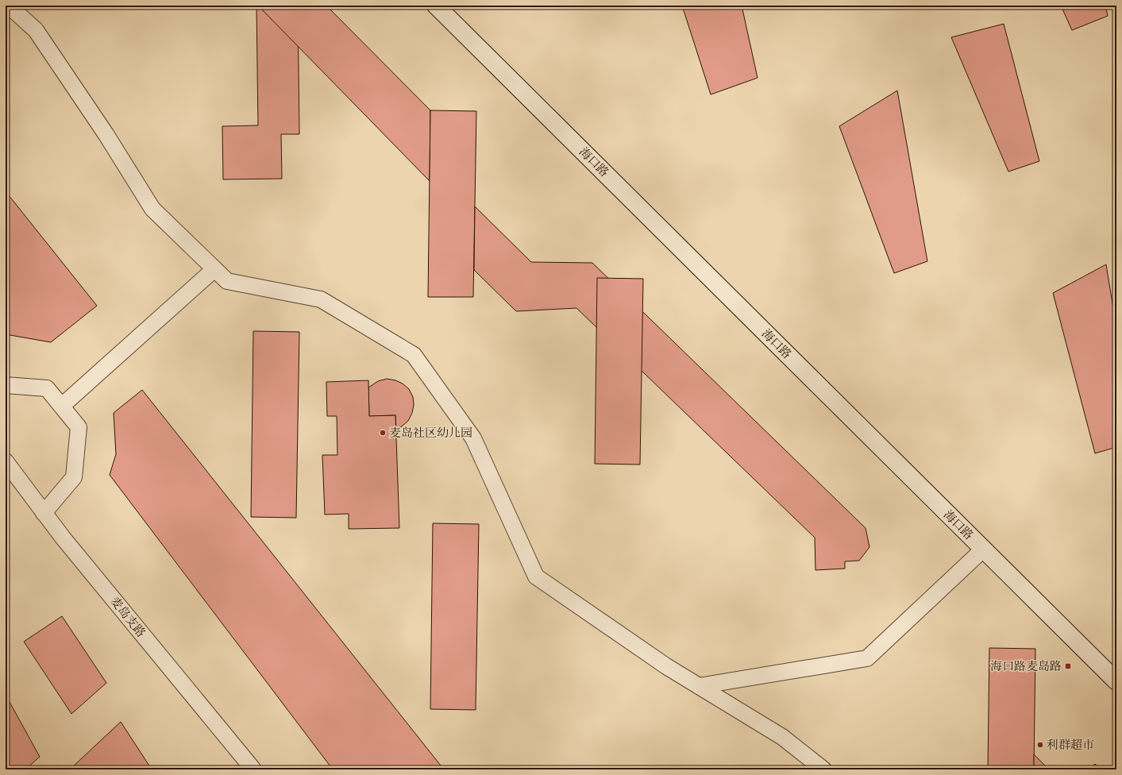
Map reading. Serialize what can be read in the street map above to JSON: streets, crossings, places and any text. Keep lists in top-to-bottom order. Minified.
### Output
{"streets":{"street":["海口路","麦岛支路"]},"places":{"other":["麦岛社区幼儿园","利群超市"],"transit":["海口路麦岛路"]}}
